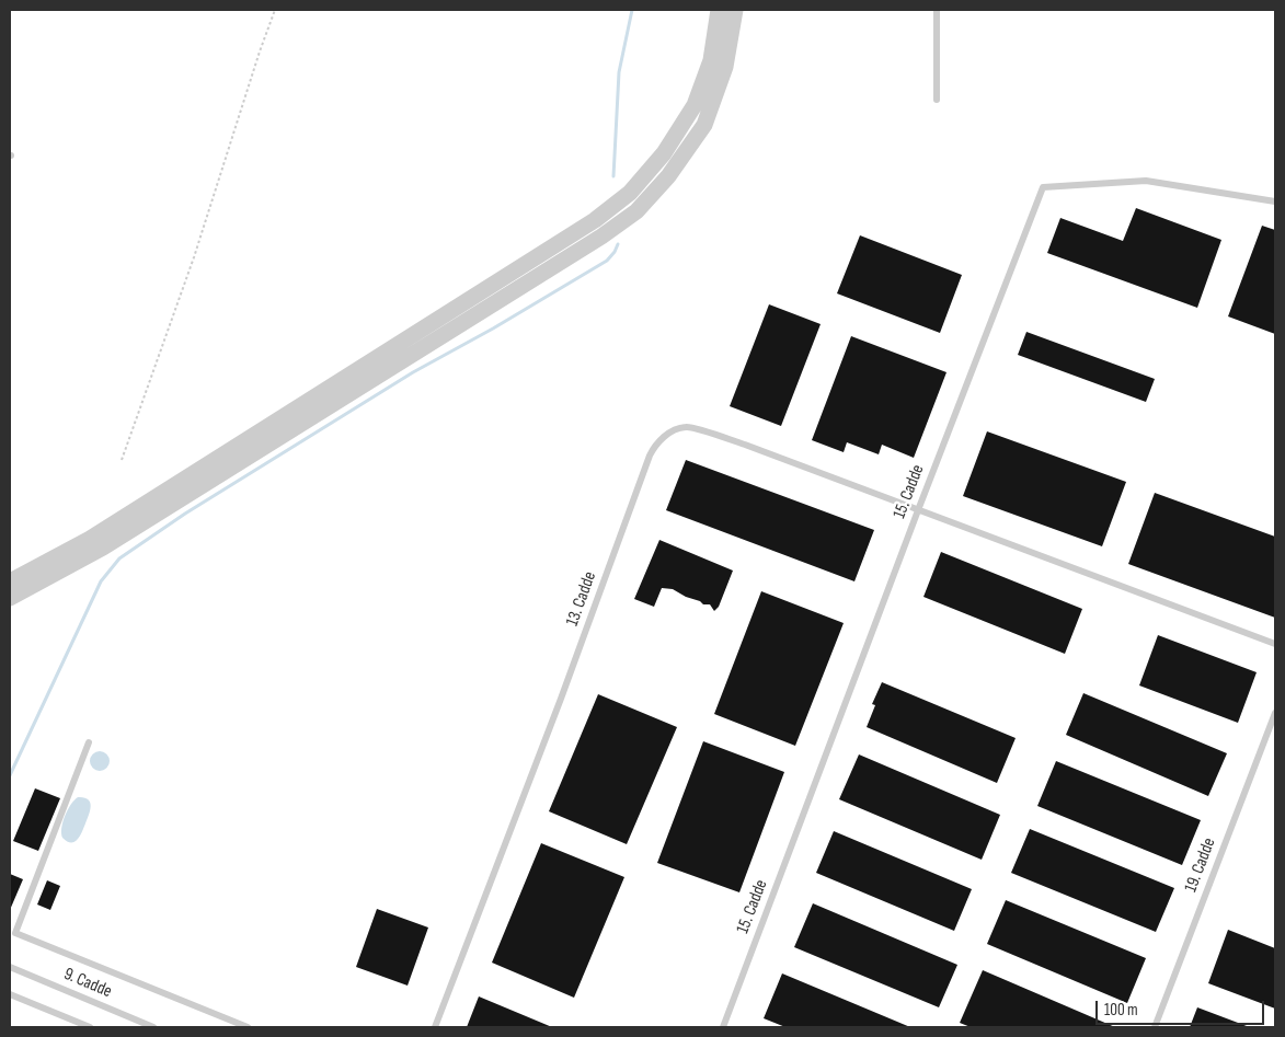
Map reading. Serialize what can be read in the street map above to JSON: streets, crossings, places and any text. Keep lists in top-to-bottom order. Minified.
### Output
{"streets":{"lane":["15. Cadde","13. Cadde","19. Cadde","9. Cadde"]},"crossings":[["15. Cadde","13. Cadde"]],"scale_bar":"100 m"}
